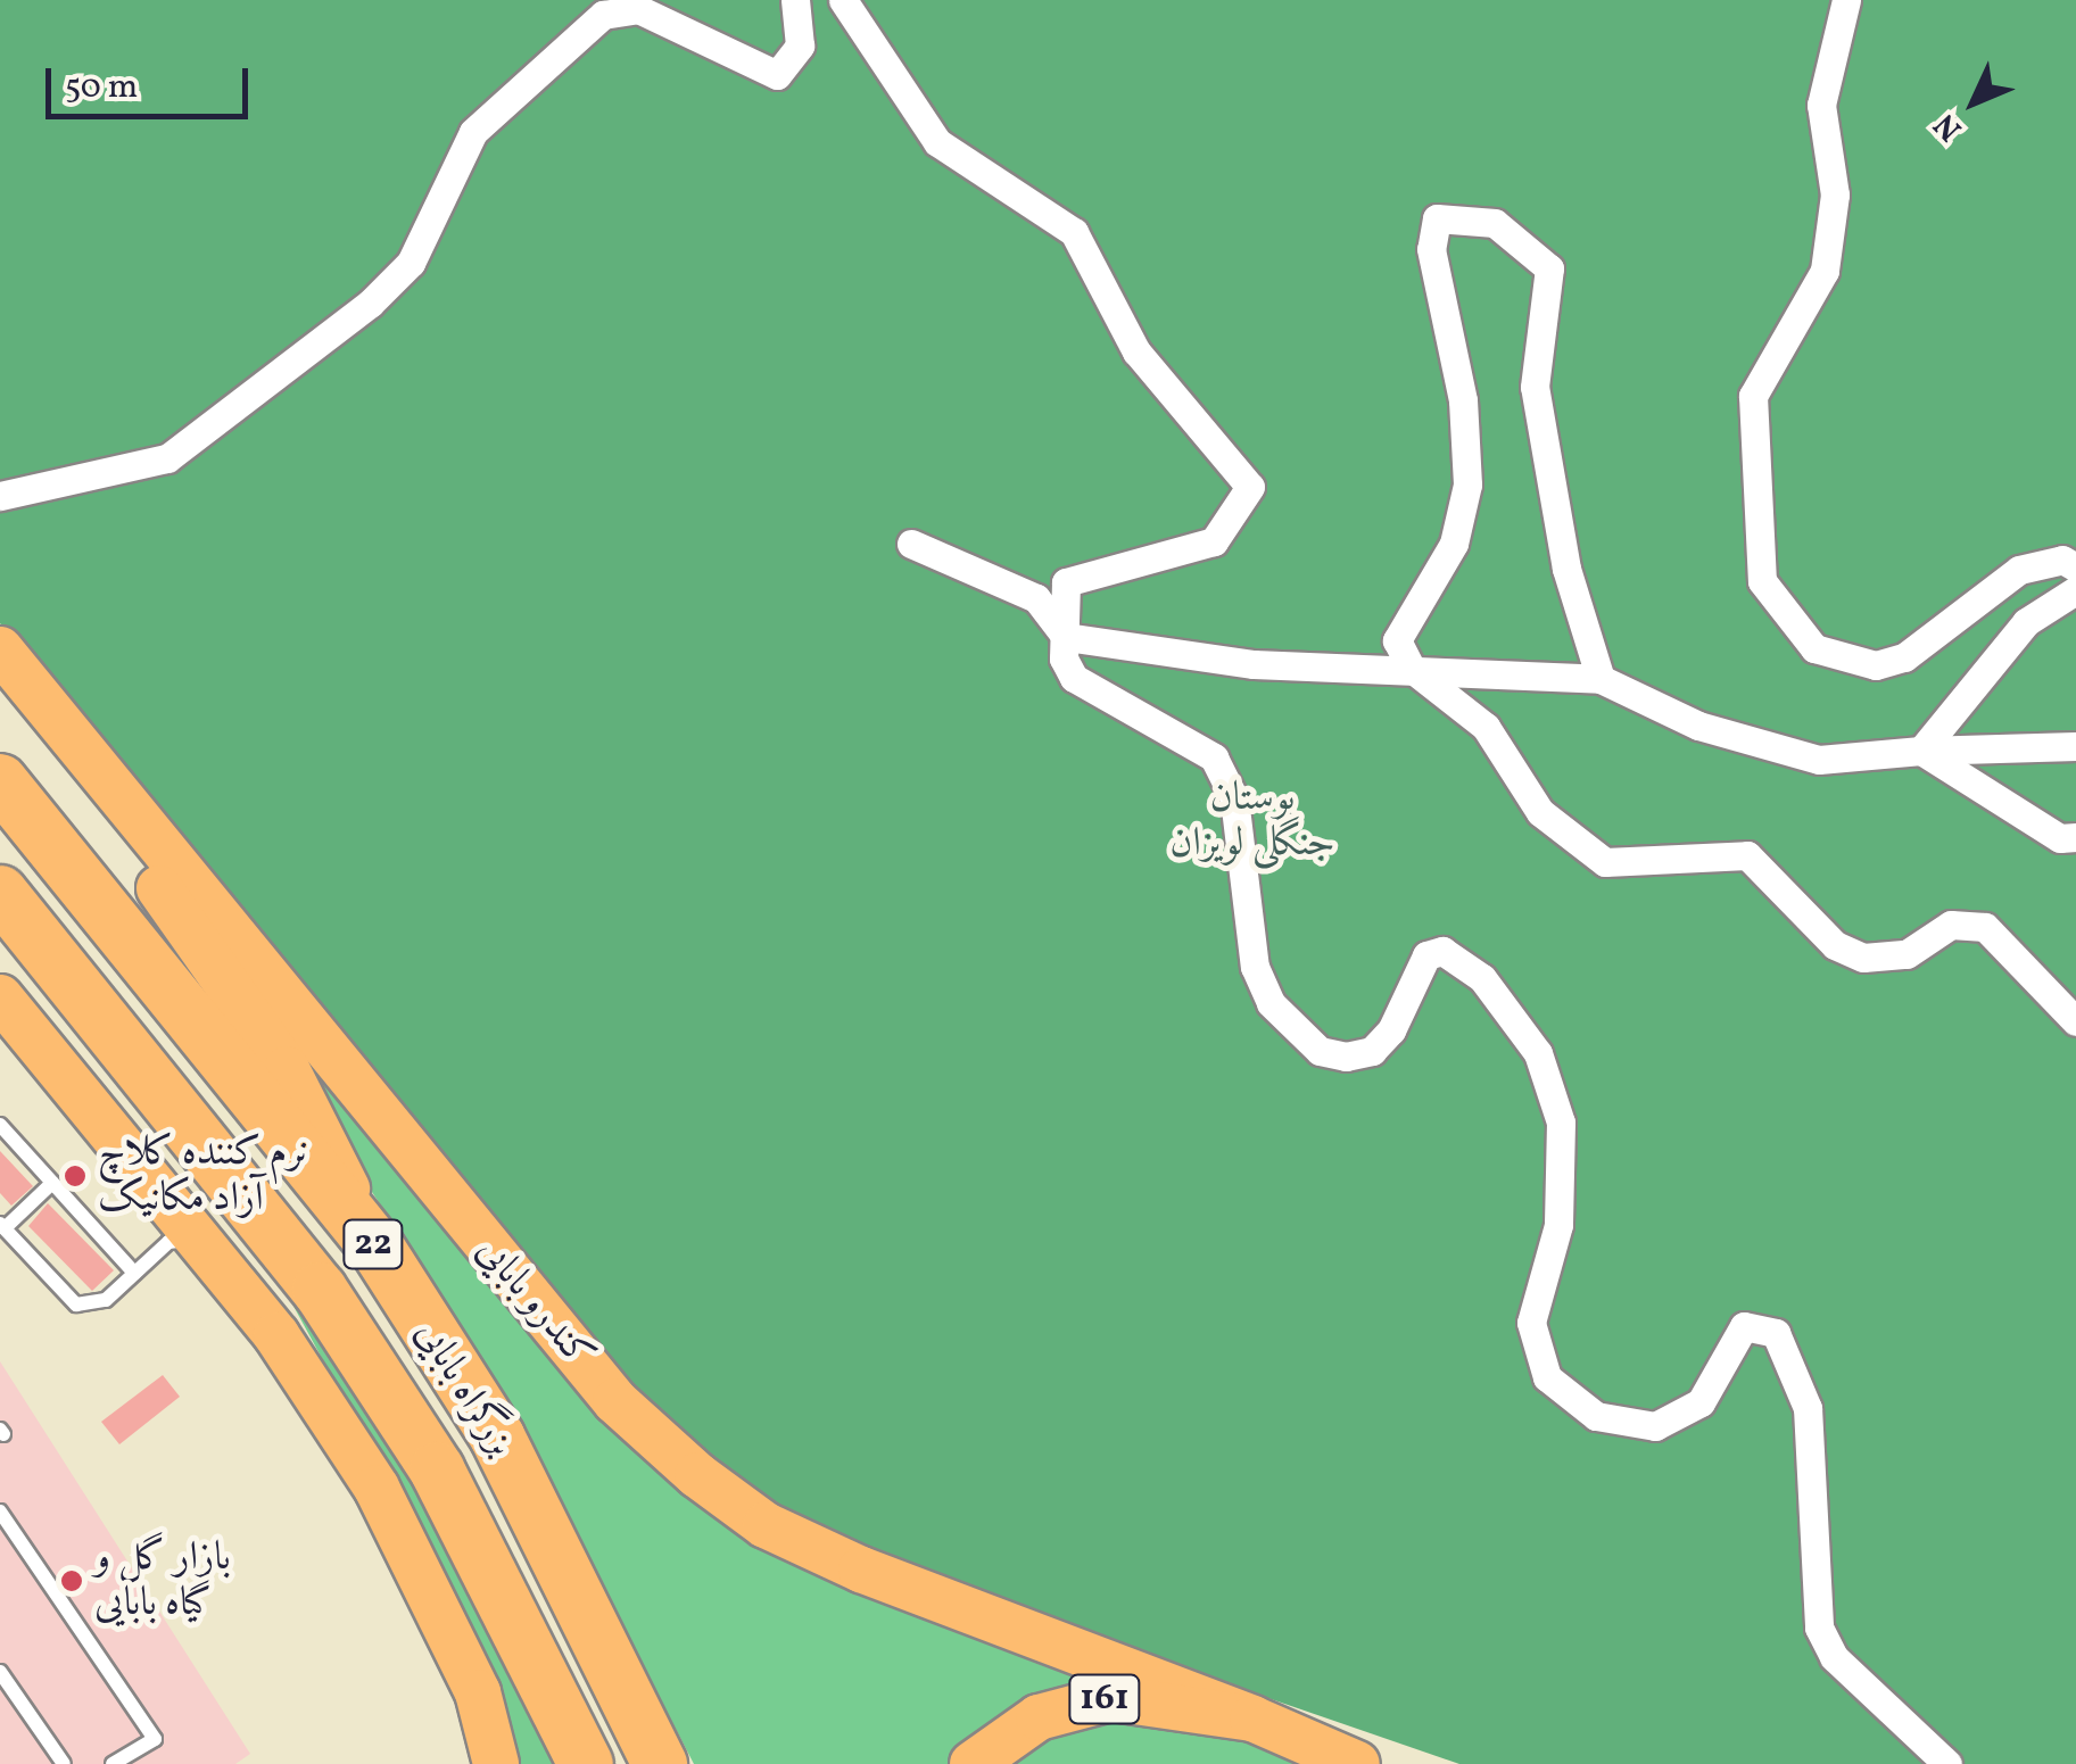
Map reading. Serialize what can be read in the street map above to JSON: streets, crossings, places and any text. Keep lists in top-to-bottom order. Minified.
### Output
{"streets":{"highway":["22","بزرگراه بابایی"],"main road":["کندرو بابایی","161"]},"crossings":[["کندرو بابایی","161"]],"parks":["بوستان جنگلی لویزان"],"places":["نرم کننده کلاچ آزاد مکانیک","بازار گل و گیاه بابایی"],"scale_bar":"50 m","north":"bottom left"}
